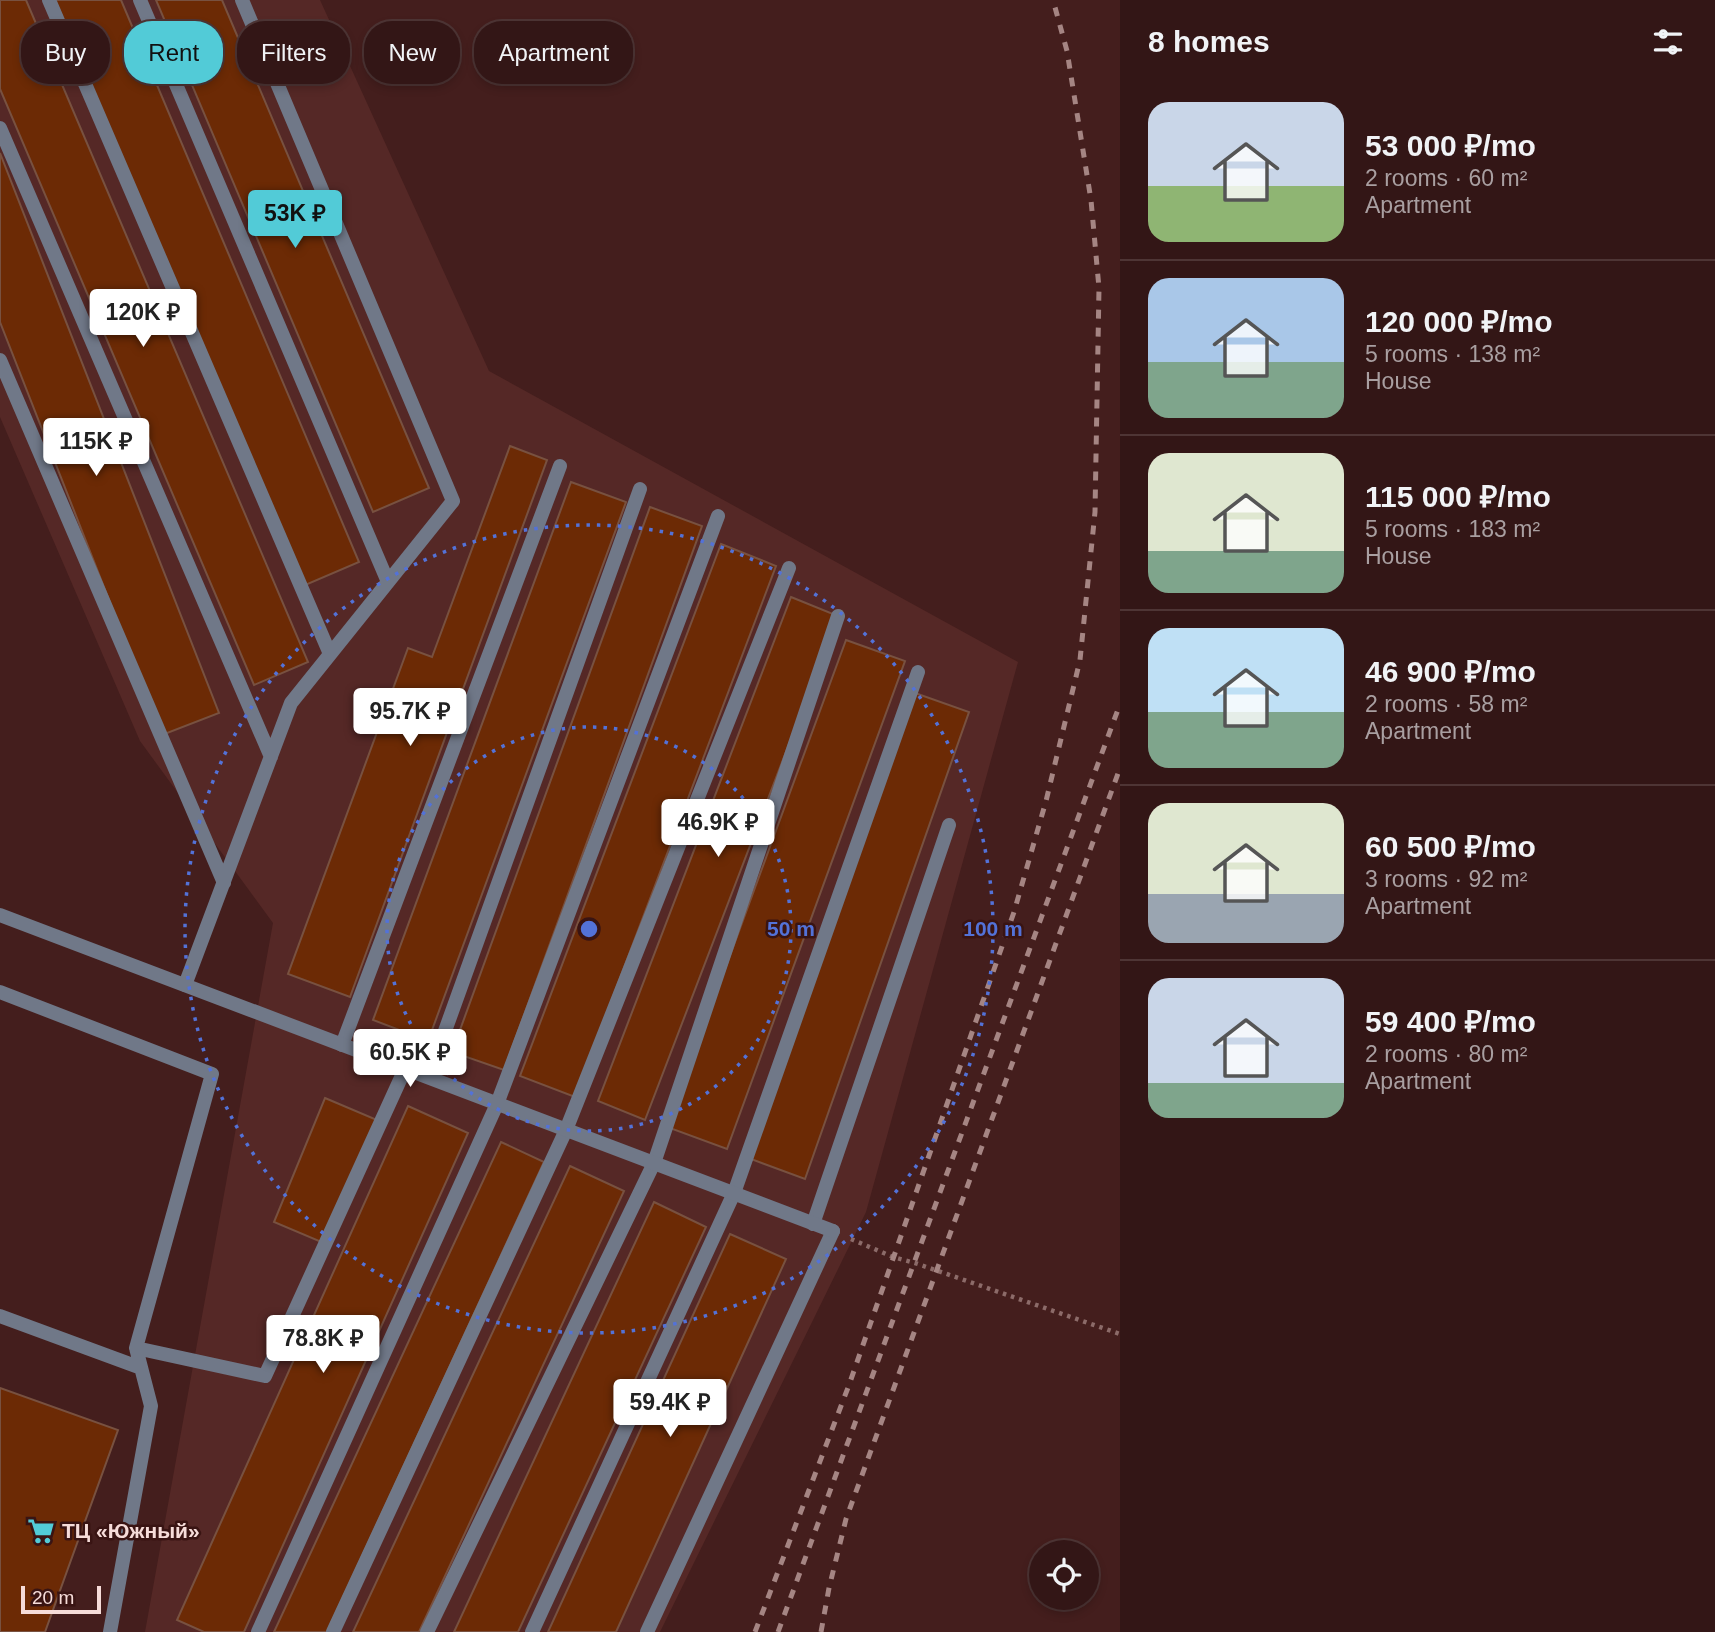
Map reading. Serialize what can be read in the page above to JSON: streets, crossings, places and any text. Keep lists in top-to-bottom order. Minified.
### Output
{"places":{"supermarket":["ТЦ «Южный»"]},"scale_bar":"20 m","page":{"heading":"8 homes","chip":["Buy","Rent","Filters","New","Apartment"],"list":[{"name":"53 000 ₽/mo","note":"2 rooms · 60 m² · Apartment"},{"name":"120 000 ₽/mo","note":"5 rooms · 138 m² · House"},{"name":"115 000 ₽/mo","note":"5 rooms · 183 m² · House"},{"name":"46 900 ₽/mo","note":"2 rooms · 58 m² · Apartment"},{"name":"60 500 ₽/mo","note":"3 rooms · 92 m² · Apartment"},{"name":"59 400 ₽/mo","note":"2 rooms · 80 m² · Apartment"}],"price":["53K ₽","120K ₽","115K ₽","95.7K ₽","46.9K ₽","60.5K ₽","78.8K ₽","59.4K ₽"],"scale":"20 m"},"rings":["50 m","100 m"]}
